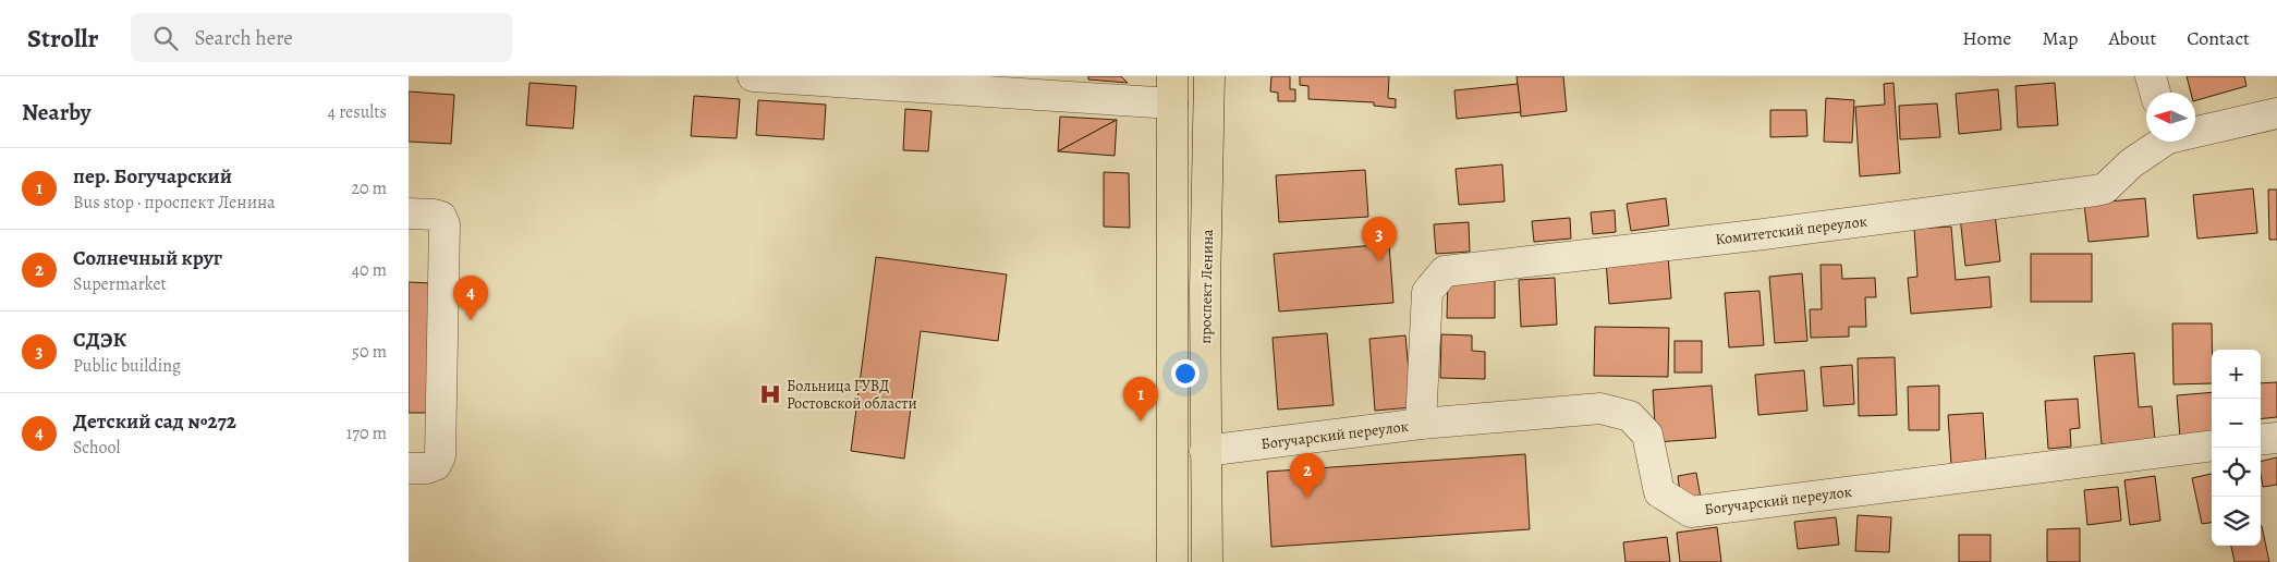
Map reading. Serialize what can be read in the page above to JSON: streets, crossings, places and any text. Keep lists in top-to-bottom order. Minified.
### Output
{"streets":{"main road":["проспект Ленина"],"street":["Комитетский переулок","Богучарский переулок"]},"crossings":[["Комитетский переулок","Богучарский переулок"],["проспект Ленина","Богучарский переулок"]],"places":{"hospital":["Больница ГУВД Ростовской области"]},"north":"left","page":{"header":"Strollr","search":"Search here","nav":["Home","Map","About","Contact"],"heading":["Nearby","4 results"],"list":[{"mark":"1","name":"пер. Богучарский","note":"Bus stop · проспект Ленина","value":"20 m"},{"mark":"2","name":"Солнечный круг","note":"Supermarket","value":"40 m"},{"mark":"3","name":"СДЭК","note":"Public building","value":"50 m"},{"mark":"4","name":"Детский сад №272","note":"School","value":"170 m"}],"pins":["3","4","1","2"],"map_buttons":["+","−"]}}
